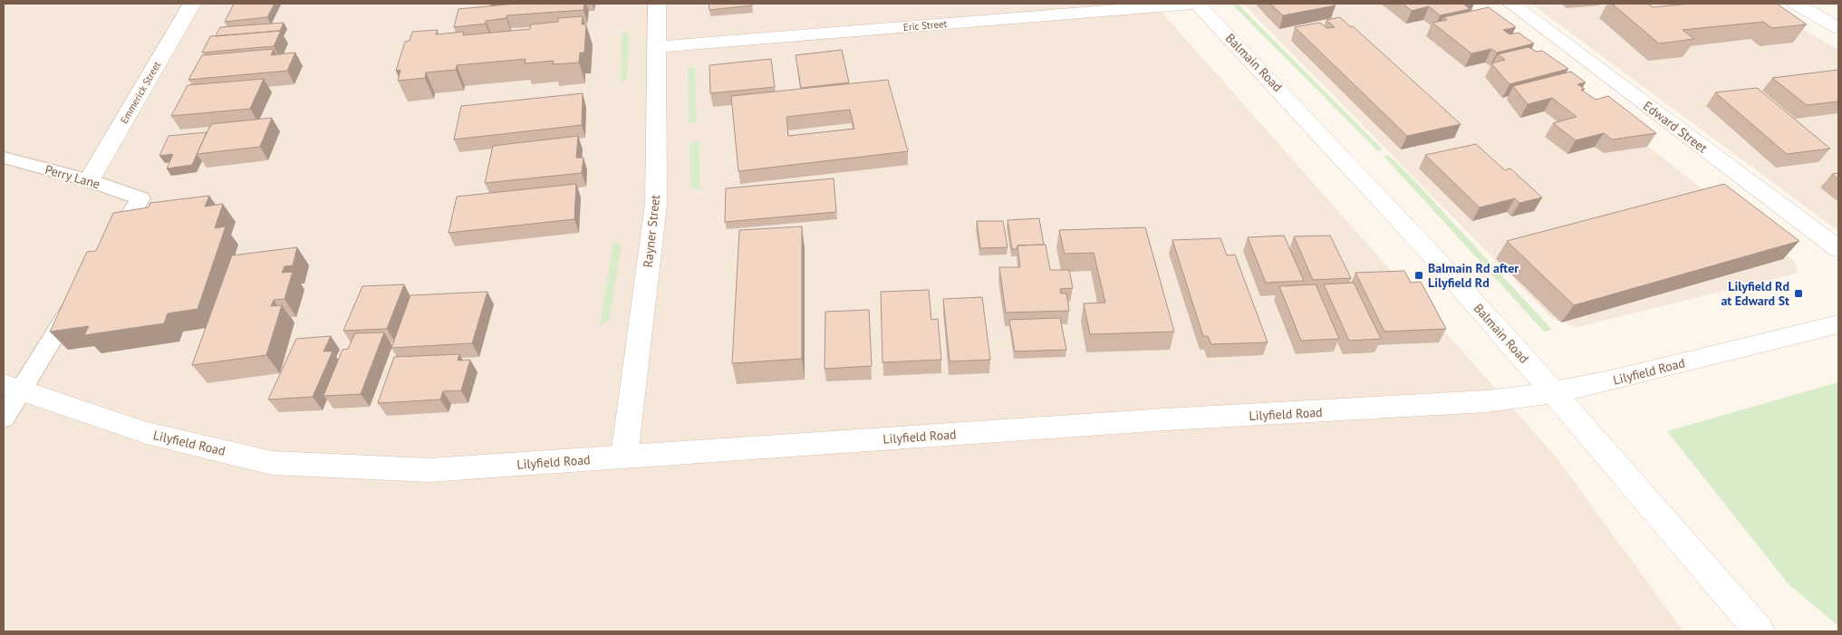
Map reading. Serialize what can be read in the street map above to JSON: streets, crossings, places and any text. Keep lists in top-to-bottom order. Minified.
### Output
{"streets":{"street":["Eric Street","Balmain Road","Emmerick Street","Edward Street","Rayner Street","Lilyfield Road"],"lane":["Perry Lane"]},"crossings":[["Eric Street","Rayner Street"],["Balmain Road","Lilyfield Road"],["Emmerick Street","Perry Lane"],["Rayner Street","Lilyfield Road"]],"places":{"transit":["Balmain Rd after Lilyfield Rd","Lilyfield Rd at Edward St"]}}
